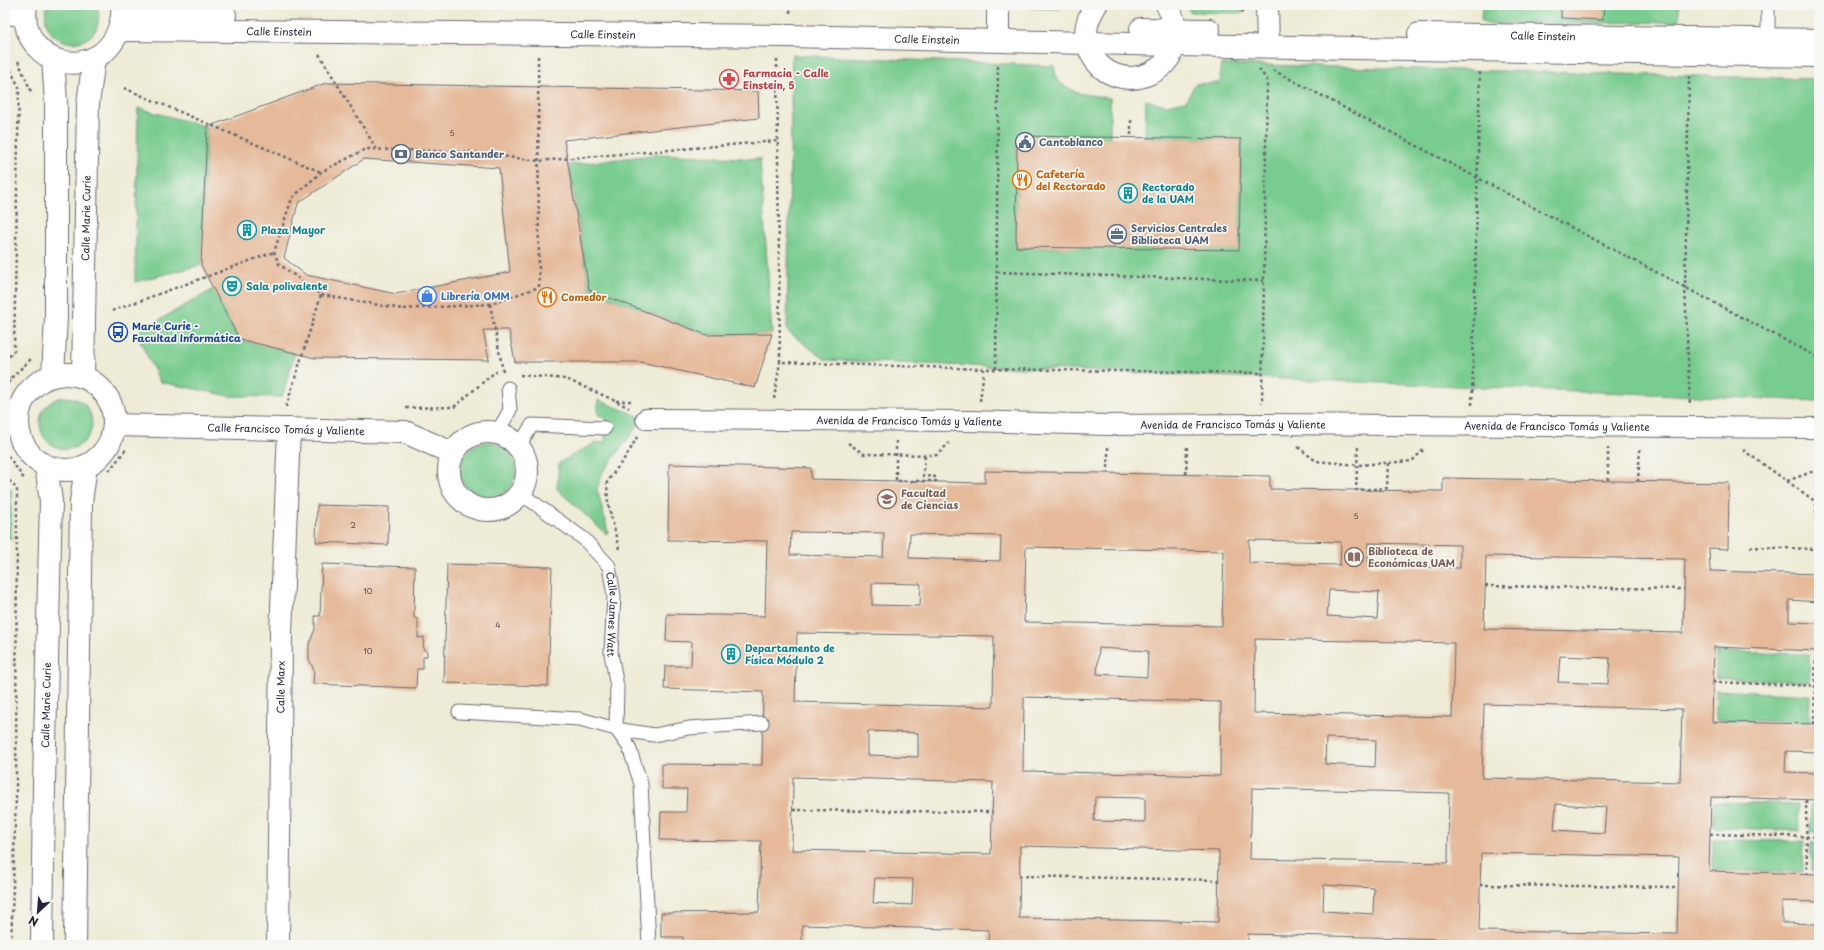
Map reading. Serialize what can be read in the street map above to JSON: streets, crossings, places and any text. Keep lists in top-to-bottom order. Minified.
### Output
{"streets":{"street":["Calle Einstein","Calle Marie Curie","Avenida de Francisco Tomás y Valiente","Calle Francisco Tomás y Valiente","Calle Marx"],"lane":["Calle James Watt"]},"crossings":[["Calle Marie Curie","Calle Francisco Tomás y Valiente"],["Calle Francisco Tomás y Valiente","Calle James Watt"],["Calle Francisco Tomás y Valiente","Calle Marx"]],"places":{"pharmacy":["Farmacia - Calle Einstein, 5"],"public building":["Cantoblanco"],"bank":["Banco Santander"],"restaurant":["Cafetería del Rectorado","Comedor"],"building":["Rectorado de la UAM","Plaza Mayor","Departamento de Física Módulo 2"],"office":["Servicios Centrales Biblioteca UAM"],"theatre":["Sala polivalente"],"shop":["Librería OMM"],"bus stop":["Marie Curie - Facultad Informática"],"school or university":["Facultad de Ciencias"],"library":["Biblioteca de Económicas UAM"]},"house_numbers":["5","5","2","10","4","10"],"north":"bottom left"}
